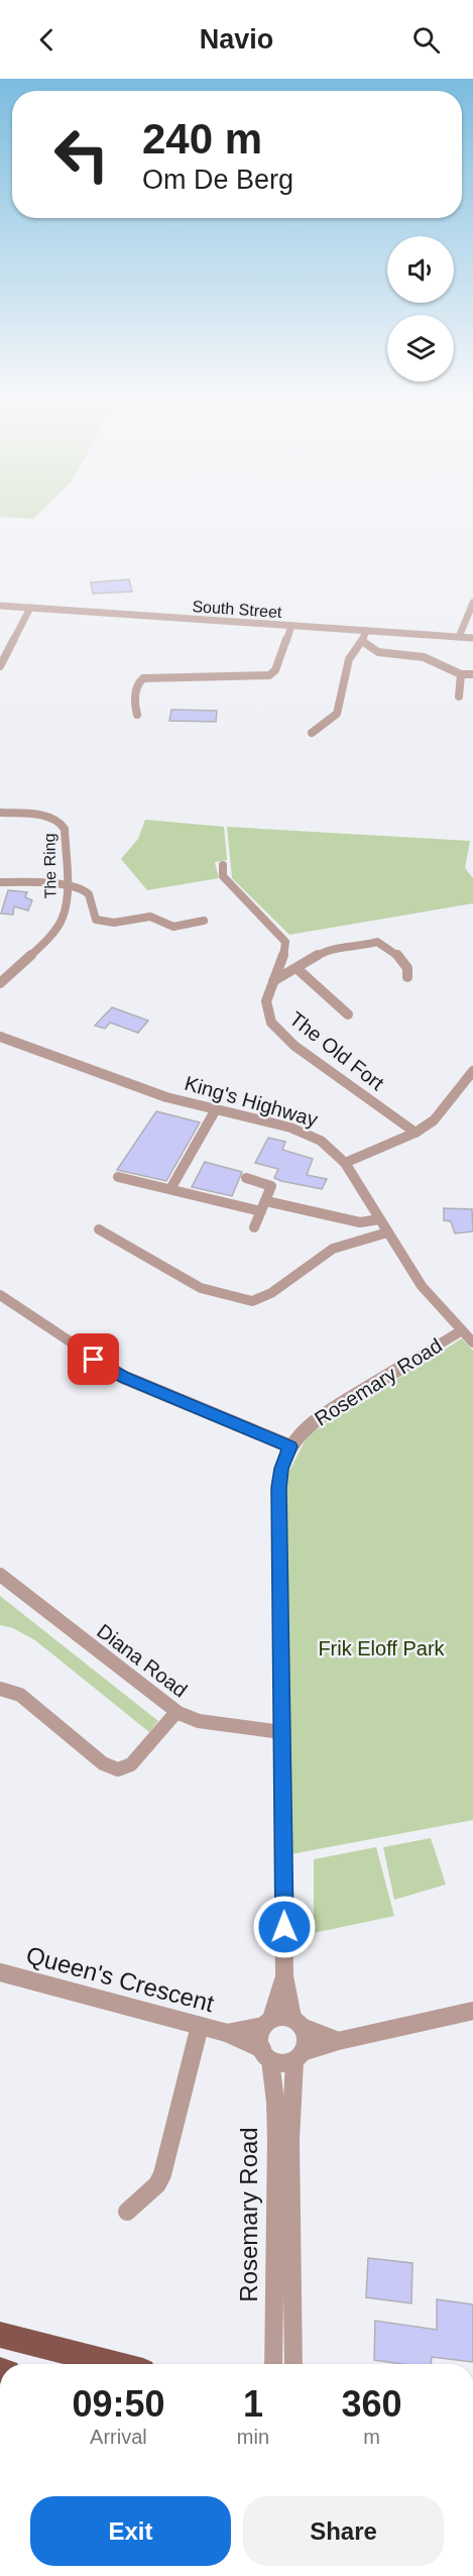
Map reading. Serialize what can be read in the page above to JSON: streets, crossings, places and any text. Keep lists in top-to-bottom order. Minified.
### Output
{"streets":{"street":["South Street","The Ring","The Old Fort","King's Highway","Rosemary Road","Diana Road","Queen's Crescent"]},"crossings":[["King's Highway","Rosemary Road"],["Rosemary Road","Diana Road"],["Rosemary Road","Queen's Crescent"]],"parks":["Frik Eloff Park"],"page":{"header":"Navio","turn":["240 m","Om De Berg"],"eta":["09:50","Arrival","1","min","360","m"],"buttons":["Exit","Share"]}}
